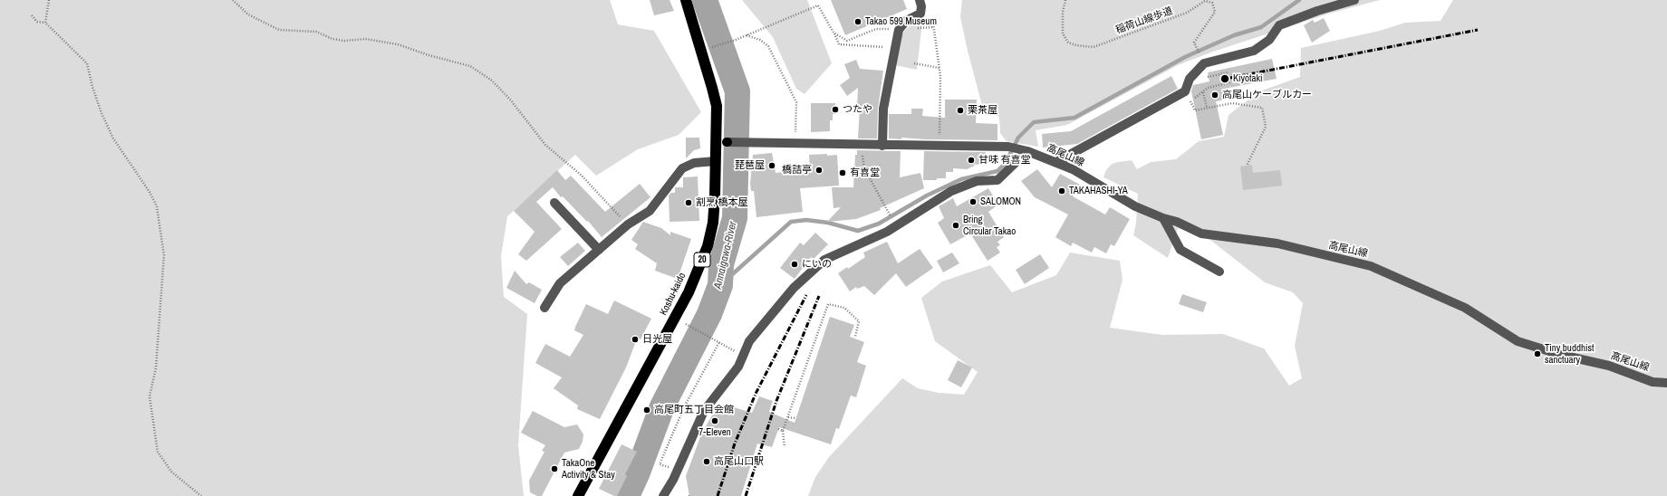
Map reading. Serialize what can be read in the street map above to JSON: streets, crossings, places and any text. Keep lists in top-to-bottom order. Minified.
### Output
{"streets":{"highway":["20","Koshu-kaido"],"street":["高尾山線"],"path":["稲荷山線歩道"]},"water":["Annaigawa-River"],"places":["Takao 599 Museum","Kiyotaki","高尾山ケーブルカー","つたや","栗茶屋","甘味 有喜堂","琵琶屋","橋詰亭","有喜堂","TAKAHASHI-YA","SALOMON","割烹 橋本屋","Bring Circular Takao","にいの","日光屋","Tiny buddhist sanctuary","高尾町五丁目会館","7-Eleven","高尾山口駅","TakaOne Activity & Stay"]}
